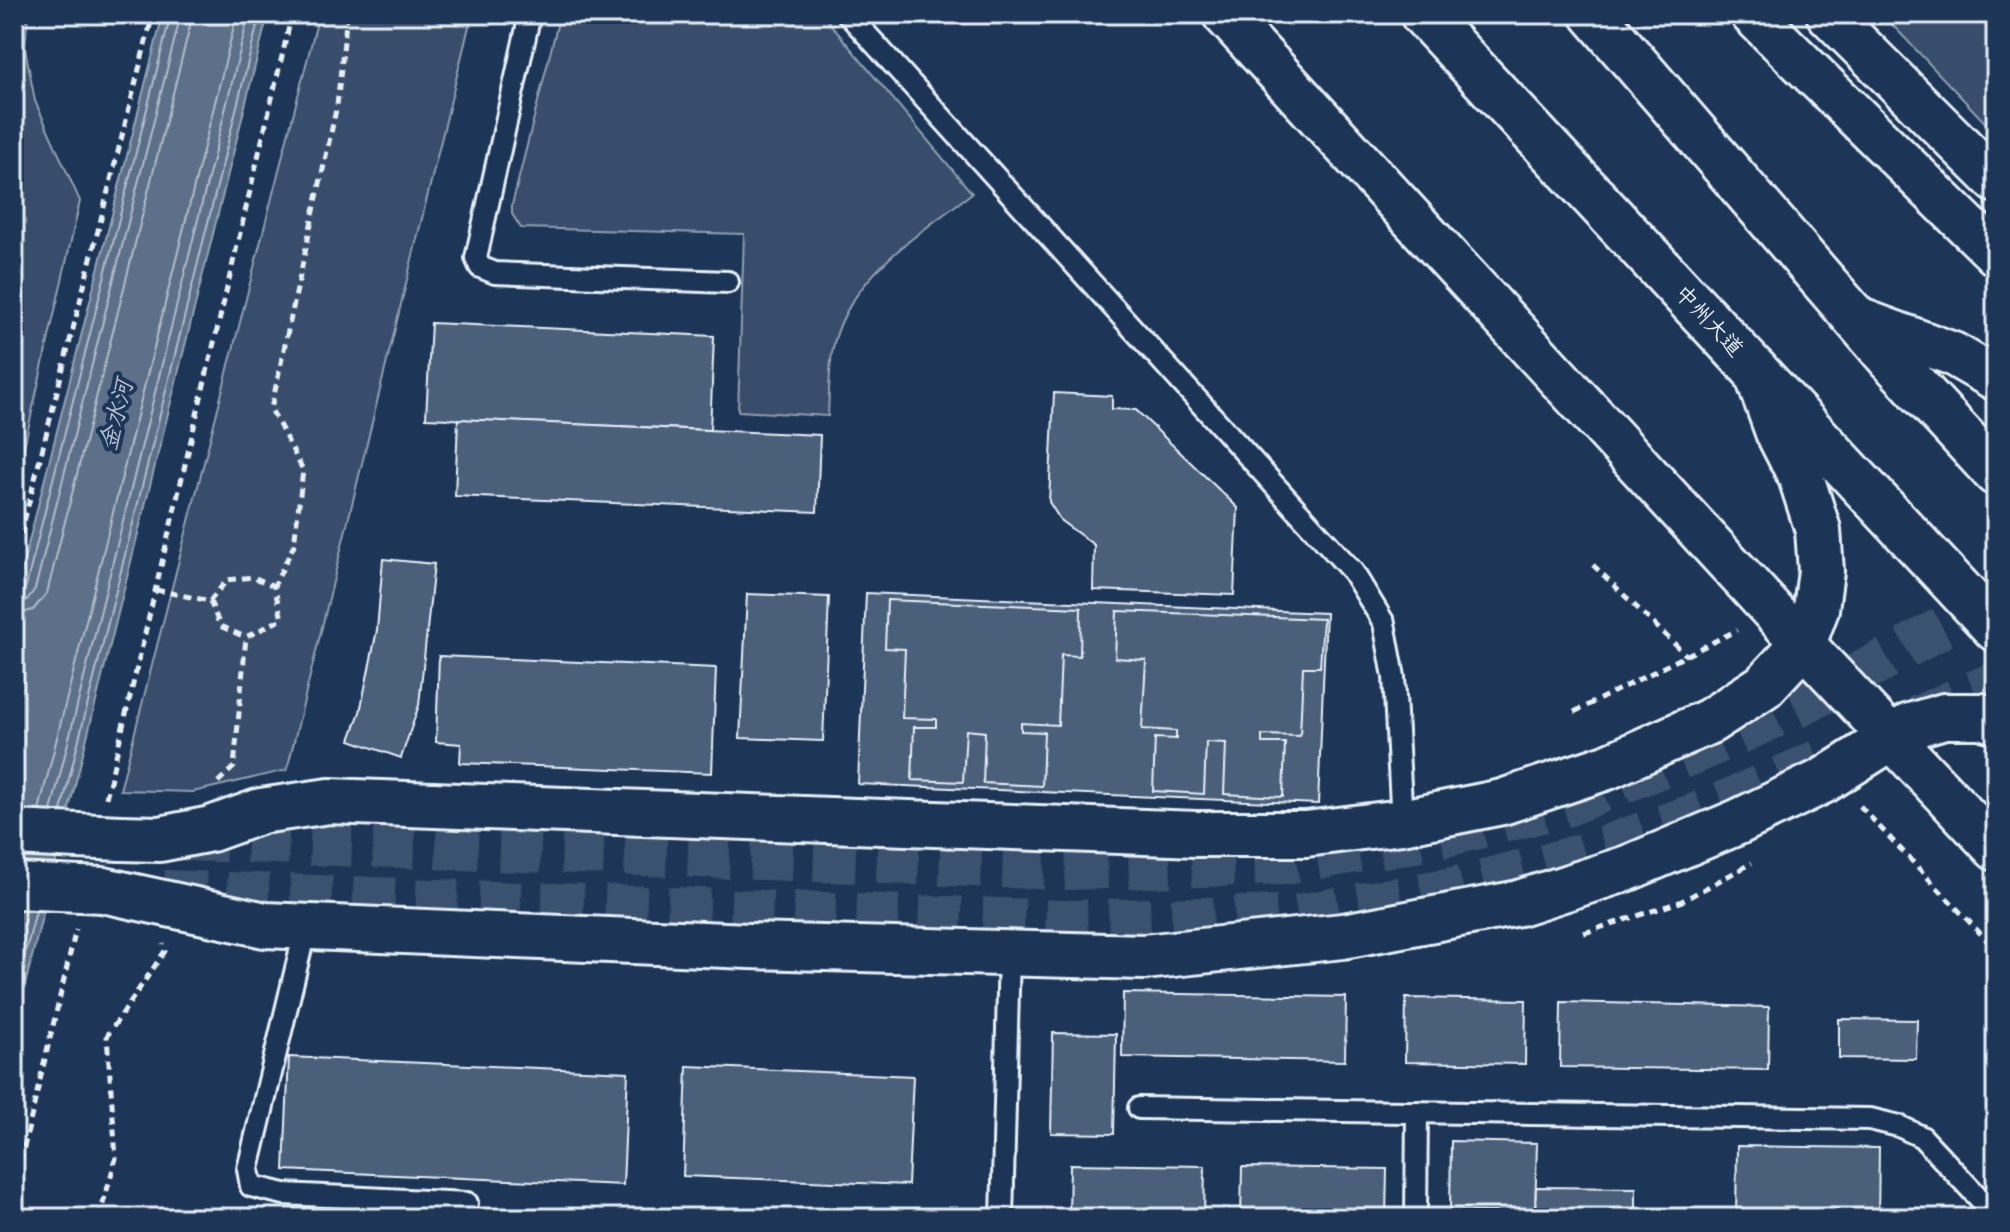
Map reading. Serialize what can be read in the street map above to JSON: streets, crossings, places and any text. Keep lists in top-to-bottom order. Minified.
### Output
{"streets":{"main road":["中州大道"]},"water":["金水河"]}
